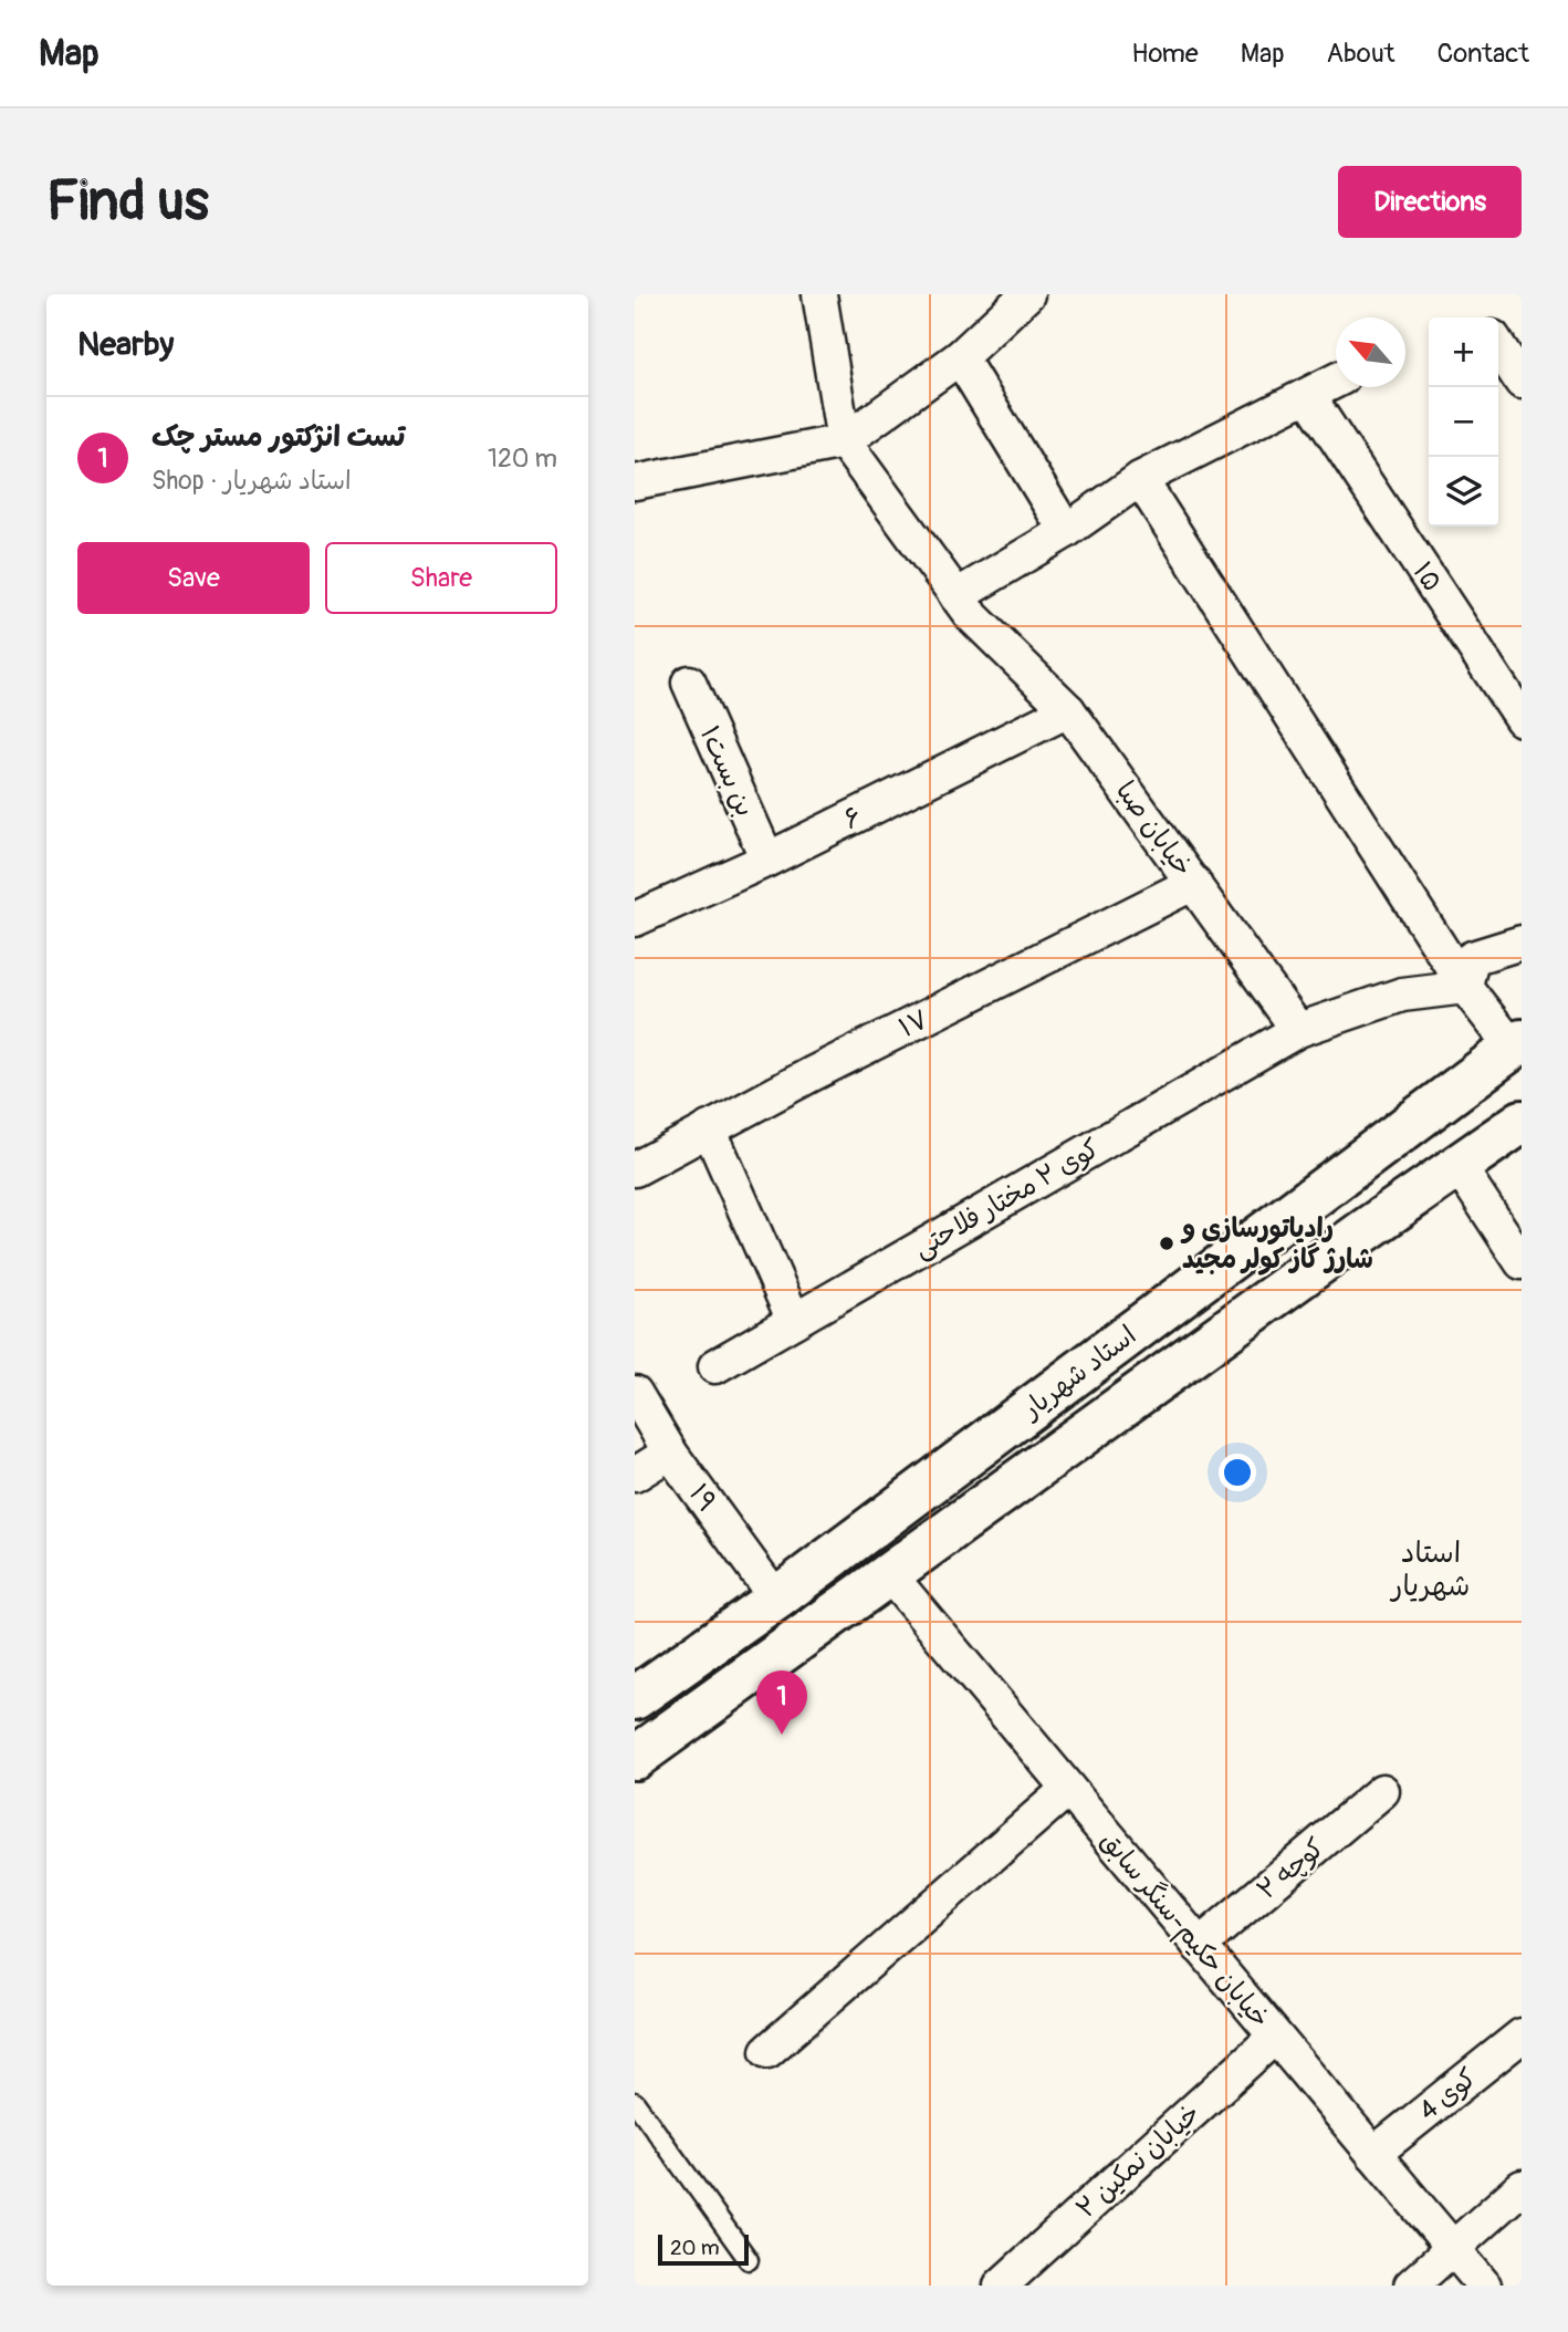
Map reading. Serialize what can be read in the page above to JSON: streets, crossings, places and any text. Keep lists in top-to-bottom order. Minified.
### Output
{"streets":{"main road":["استاد شهریار"],"street":["۱۵","بن بست۱","۶","خیابان صبا","۱۷","کوی ۲ مختار فلاحتی","۱۹","کوچه ۲","خیابان حکیم-سنگر سابق","کوی 4","خیابان نمکین ۲"]},"crossings":[["بن بست۱","۶"],["۶","خیابان صبا"],["خیابان صبا","۱۷"],["خیابان صبا","کوی ۲ مختار فلاحتی"],["استاد شهریار","۱۹"],["استاد شهریار","خیابان حکیم-سنگر سابق"],["کوچه ۲","خیابان حکیم-سنگر سابق"],["خیابان حکیم-سنگر سابق","کوی 4"],["خیابان حکیم-سنگر سابق","خیابان نمکین ۲"]],"districts":["استاد شهریار"],"places":["رادیاتورسازی و شارژ گاز کولر مجید"],"scale_bar":"20 m","north":"top left","page":{"header":"Map","nav":["Home","Map","About","Contact"],"buttons":["Directions",["Save","Share"]],"title":"Find us","heading":"Nearby","map_buttons":["+","−"],"list":[{"mark":"1","name":"تست انژکتور مستر چک","note":"Shop · استاد شهریار","value":"120 m"}],"pins":"1","scale":"20 m"}}
